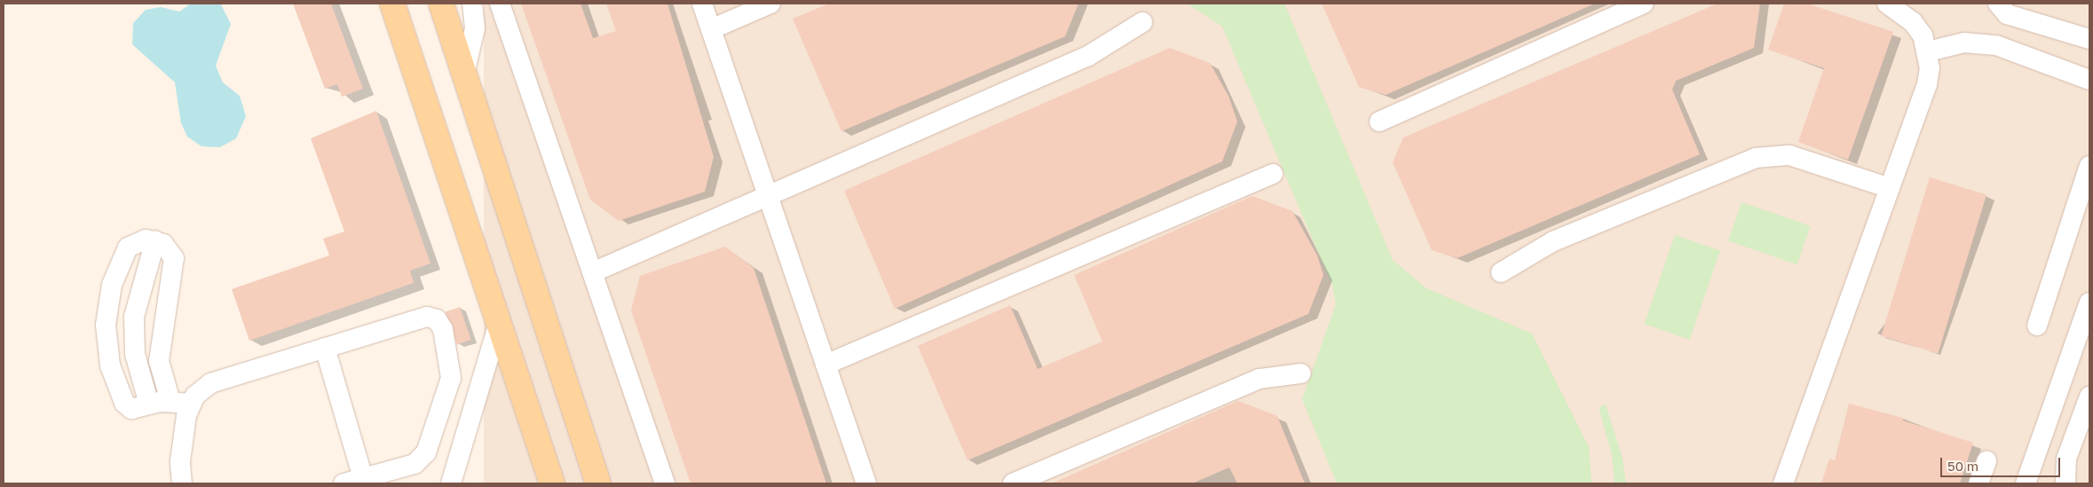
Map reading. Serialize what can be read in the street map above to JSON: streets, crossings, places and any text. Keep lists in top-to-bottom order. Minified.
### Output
{"scale_bar":"50 m"}
